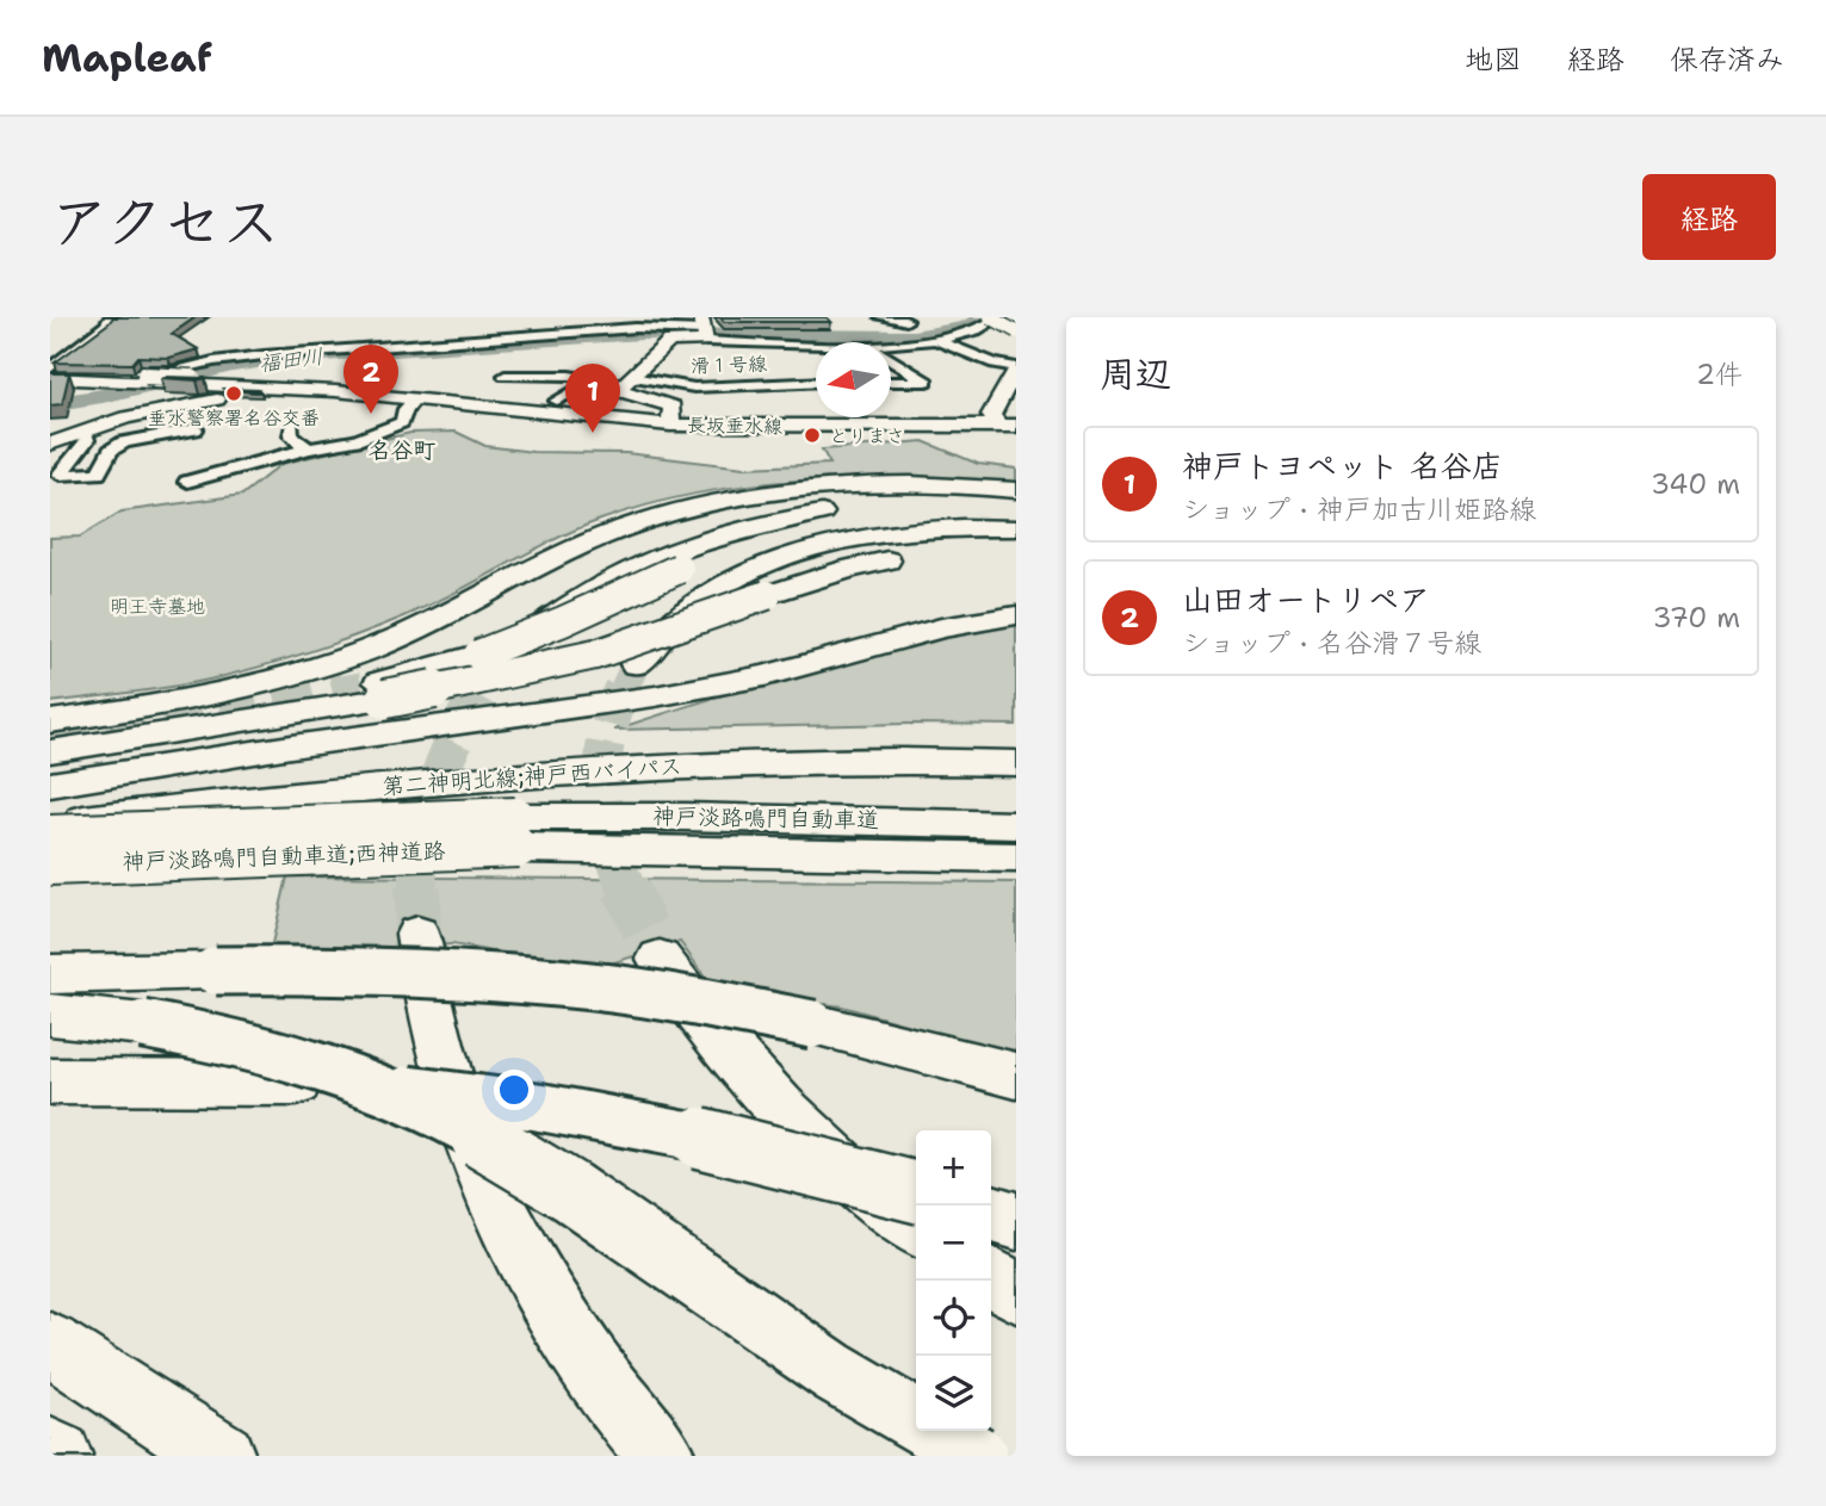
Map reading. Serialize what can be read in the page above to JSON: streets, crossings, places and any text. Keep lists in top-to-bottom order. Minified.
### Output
{"streets":{"highway":["第二神明北線;神戸西バイパス","神戸淡路鳴門自動車道","神戸淡路鳴門自動車道;西神道路"],"main road":["長坂垂水線"],"street":["滑１号線"]},"crossings":[["神戸淡路鳴門自動車道","神戸淡路鳴門自動車道;西神道路"]],"districts":["名谷町"],"water":["福田川"],"parks":["明王寺墓地"],"places":["垂水警察署名谷交番","とりまさ"],"north":"left","page":{"header":"Mapleaf","nav":["地図","経路","保存済み"],"title":"アクセス","buttons":"経路","heading":["周辺","2件"],"pins":["2","1"],"list":[{"mark":"1","name":"神戸トヨペット 名谷店","note":"ショップ · 神戸加古川姫路線","value":"340 m"},{"mark":"2","name":"山田オートリペア","note":"ショップ · 名谷滑７号線","value":"370 m"}],"map_buttons":["+","−"]}}
